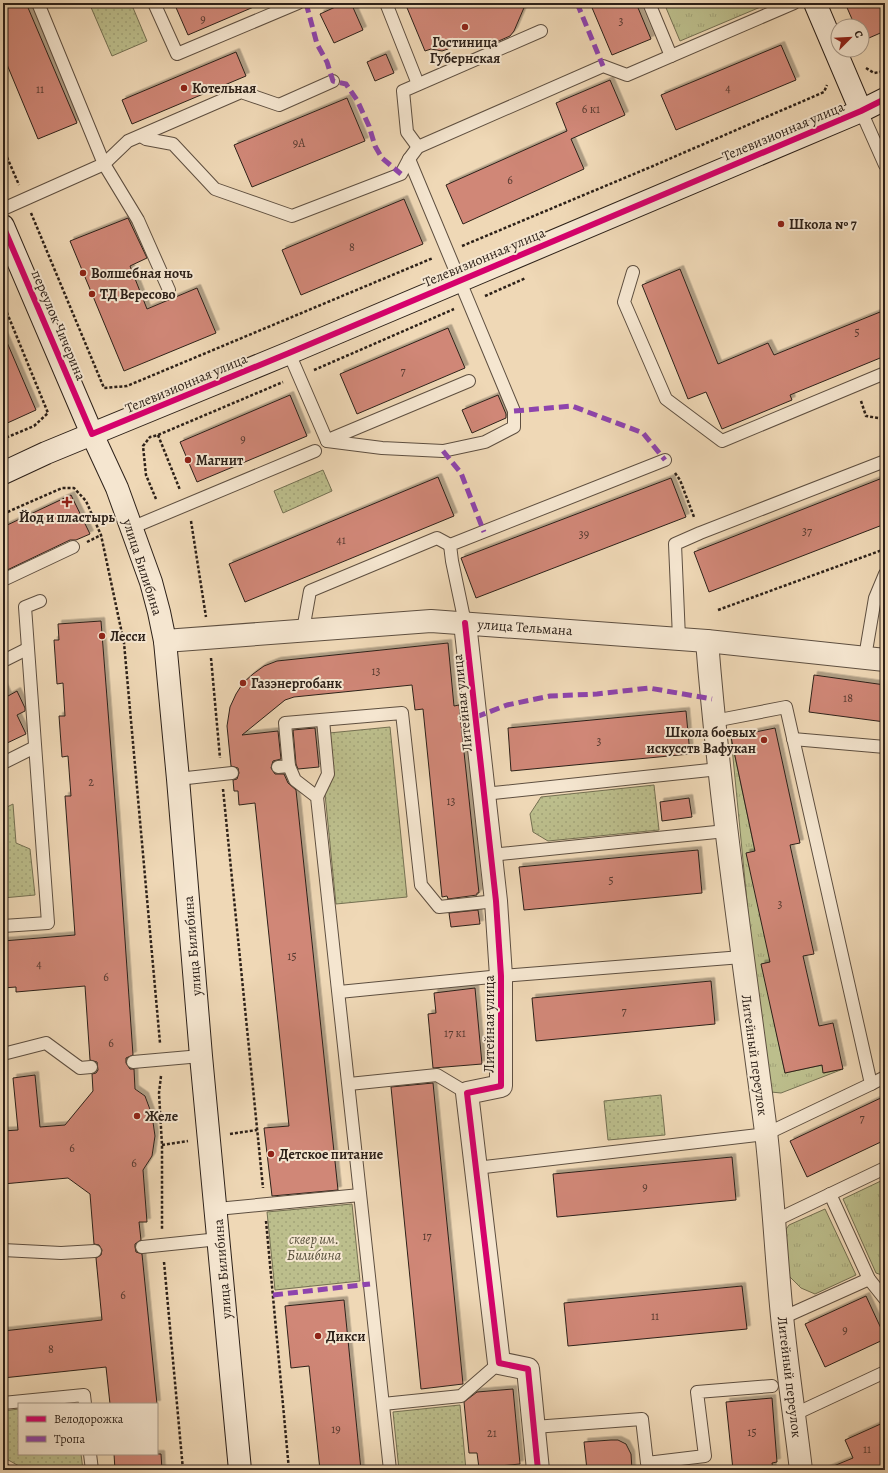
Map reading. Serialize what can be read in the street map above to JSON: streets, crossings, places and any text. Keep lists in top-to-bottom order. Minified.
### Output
{"streets":{"street":["Телевизионная улица","переулок Чичерина","улица Билибина","улица Тельмана","Литейная улица","Литейный переулок"]},"crossings":[["Телевизионная улица","переулок Чичерина"],["Телевизионная улица","улица Билибина"],["переулок Чичерина","улица Билибина"],["улица Билибина","улица Тельмана"],["улица Тельмана","Литейная улица"],["улица Тельмана","Литейный переулок"]],"parks":["сквер им. Билибина"],"places":{"other":["Гостиница Губернская","Котельная","Школа № 7","Волшебная ночь","ТД Вересово","Магнит","Лесси","Газэнергобанк","Школа боевых искусств Вафукан","Желе","Детское питание","Дикси"],"health":["Йод и пластырь"]},"house_numbers":["9","3","4","11","6 к1","9А","6","8","5","7","9","37","39","41","13","18","3","2","13","5","3","15","4","6","7","17 к1","6","7","6","6","9","17","6","11","9","8","19","15","21","11"],"legend":["Велодорожка","Тропа"],"north":"top right"}
